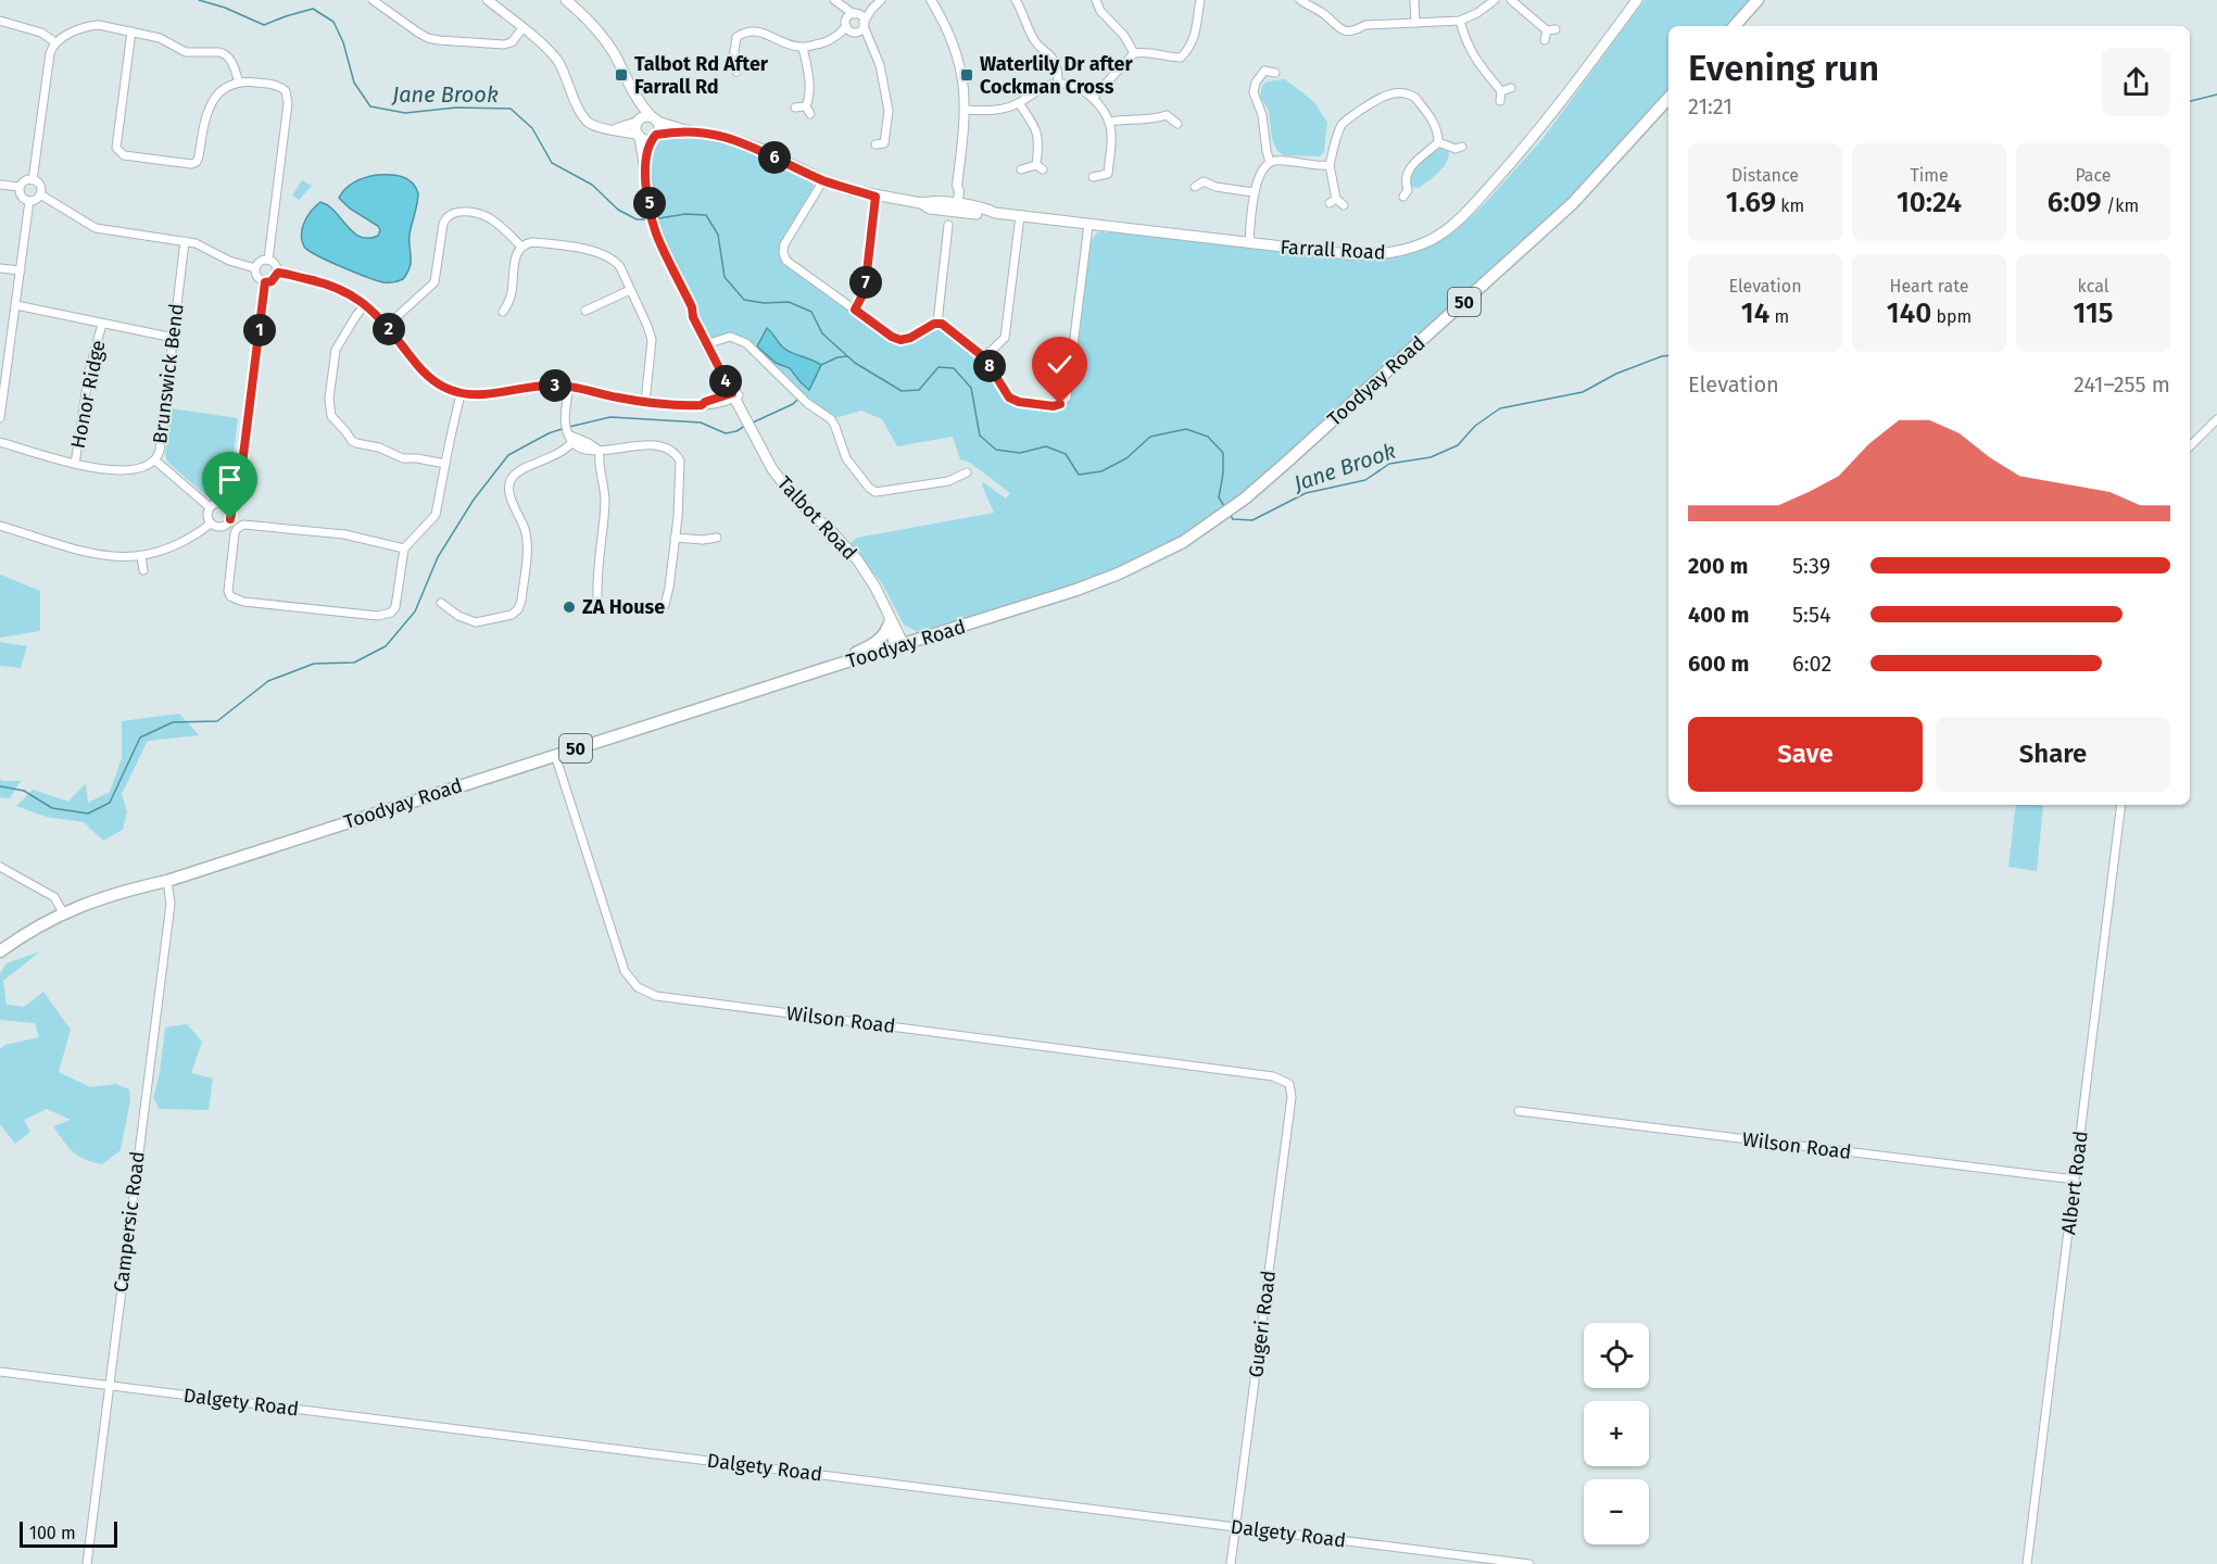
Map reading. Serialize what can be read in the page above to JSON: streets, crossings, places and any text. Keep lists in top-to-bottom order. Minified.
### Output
{"streets":{"main road":["Farrall Road","50","Toodyay Road","Talbot Road"],"street":["Brunswick Bend","Honor Ridge","Wilson Road","Albert Road","Campersic Road","Gugeri Road","Dalgety Road"]},"crossings":[["Farrall Road","Talbot Road"],["Brunswick Bend","Honor Ridge"],["Toodyay Road","Talbot Road"],["Toodyay Road","Wilson Road"],["Toodyay Road","Campersic Road"],["Wilson Road","Albert Road"],["Wilson Road","Gugeri Road"],["Campersic Road","Dalgety Road"],["Gugeri Road","Dalgety Road"]],"water":["Jane Brook"],"places":{"transit":["Talbot Rd After Farrall Rd","Waterlily Dr after Cockman Cross"],"other":["ZA House"]},"scale_bar":"100 m","page":{"heading":["Evening run","21:21"],"stats":[["Distance","1.69 km"],["Time","10:24"],["Pace","6:09 /km"],["Elevation","14 m"],["Heart rate","140 bpm"],["kcal","115"]],"pins":["6","5","7","2","1","8","4","3"],"chart":["Elevation","241–255 m"],"list":[{"name":"200 m","note":"5:39"},{"name":"400 m","note":"5:54"},{"name":"600 m","note":"6:02"}],"buttons":["Save","Share"],"map_buttons":["+","−"],"scale":"100 m"}}
